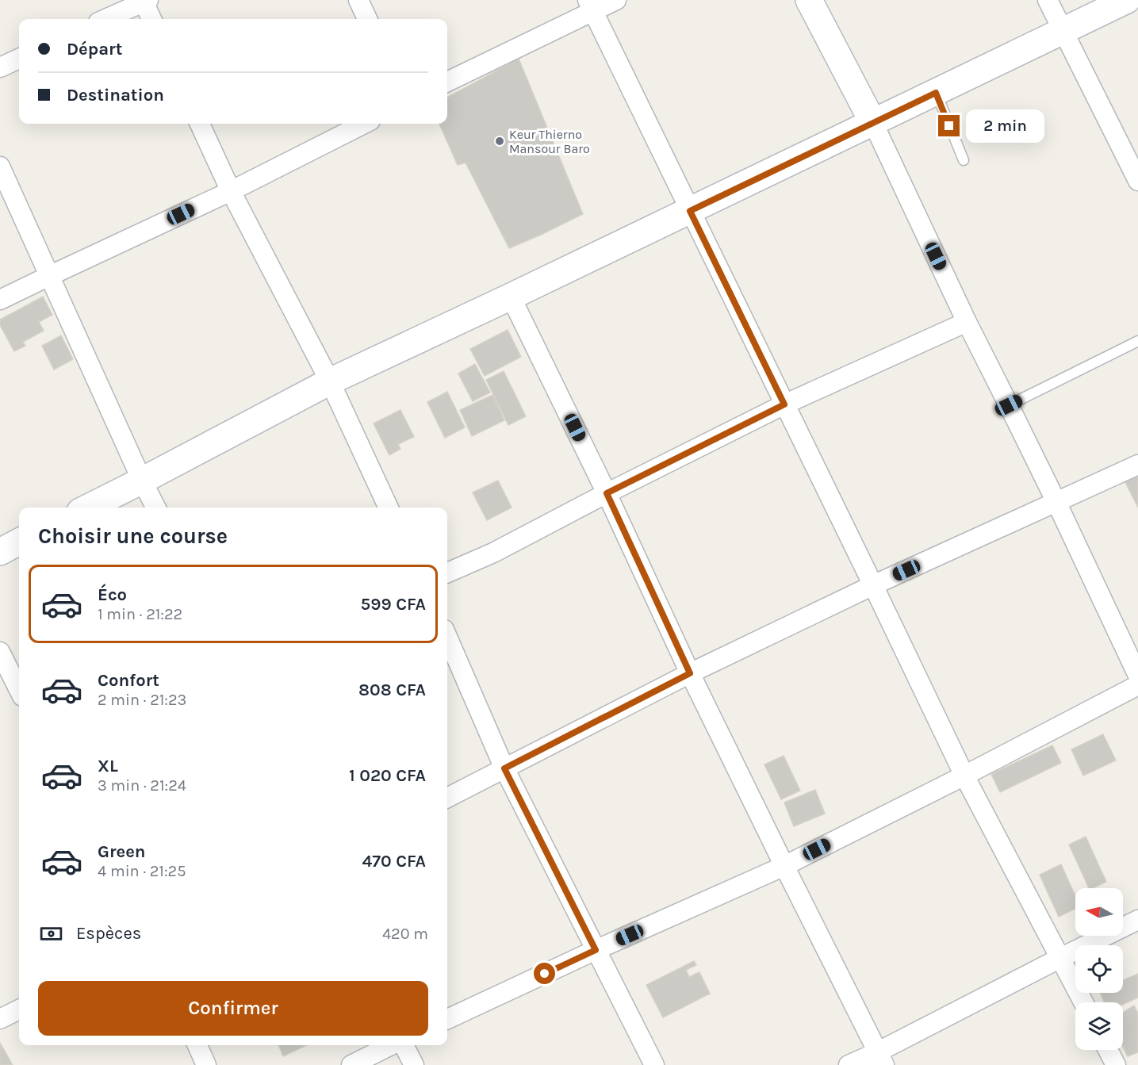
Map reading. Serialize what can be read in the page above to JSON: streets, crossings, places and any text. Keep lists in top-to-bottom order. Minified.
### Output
{"places":["Keur Thierno Mansour Baro"],"north":"left","page":{"banner":["Départ","Destination"],"bubble":"2 min","heading":"Choisir une course","list":[{"name":"Éco","note":"1 min · 21:22","value":"599 CFA"},{"name":"Confort","note":"2 min · 21:23","value":"808 CFA"},{"name":"XL","note":"3 min · 21:24","value":"1 020 CFA"},{"name":"Green","note":"4 min · 21:25","value":"470 CFA"}],"pay":["Espèces","420 m"],"buttons":"Confirmer"}}
